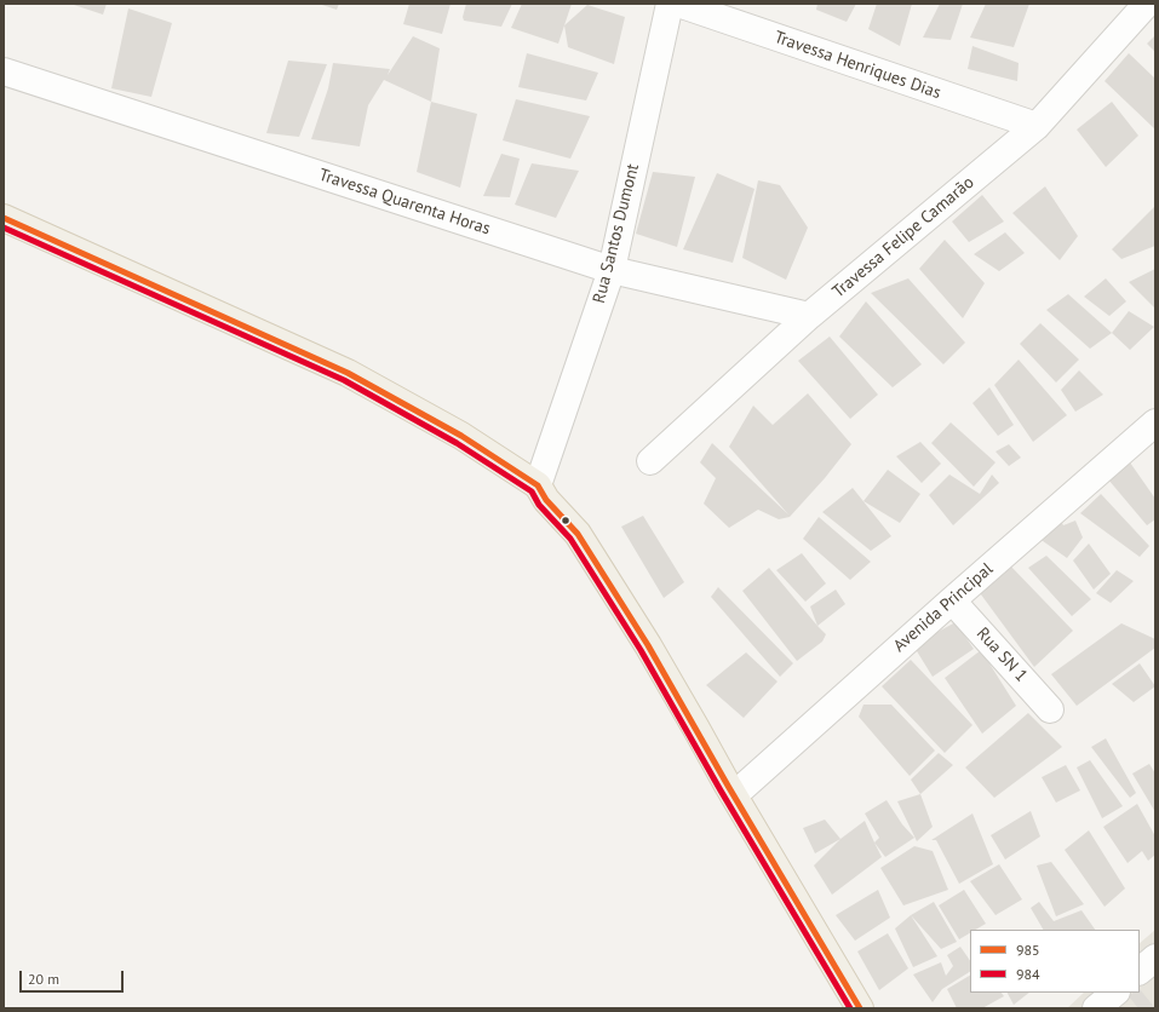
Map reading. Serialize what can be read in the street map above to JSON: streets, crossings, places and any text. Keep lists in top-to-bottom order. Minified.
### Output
{"streets":{"street":["Travessa Henriques Dias","Travessa Quarenta Horas","Rua Santos Dumont","Travessa Felipe Camarão","Avenida Principal","Rua SN 1"]},"crossings":[["Travessa Henriques Dias","Travessa Felipe Camarão"],["Travessa Quarenta Horas","Rua Santos Dumont"],["Travessa Quarenta Horas","Travessa Felipe Camarão"],["Avenida Principal","Rua SN 1"]],"lines":["transit line 985","transit line 984"],"legend":["985","984"],"scale_bar":"20 m"}
